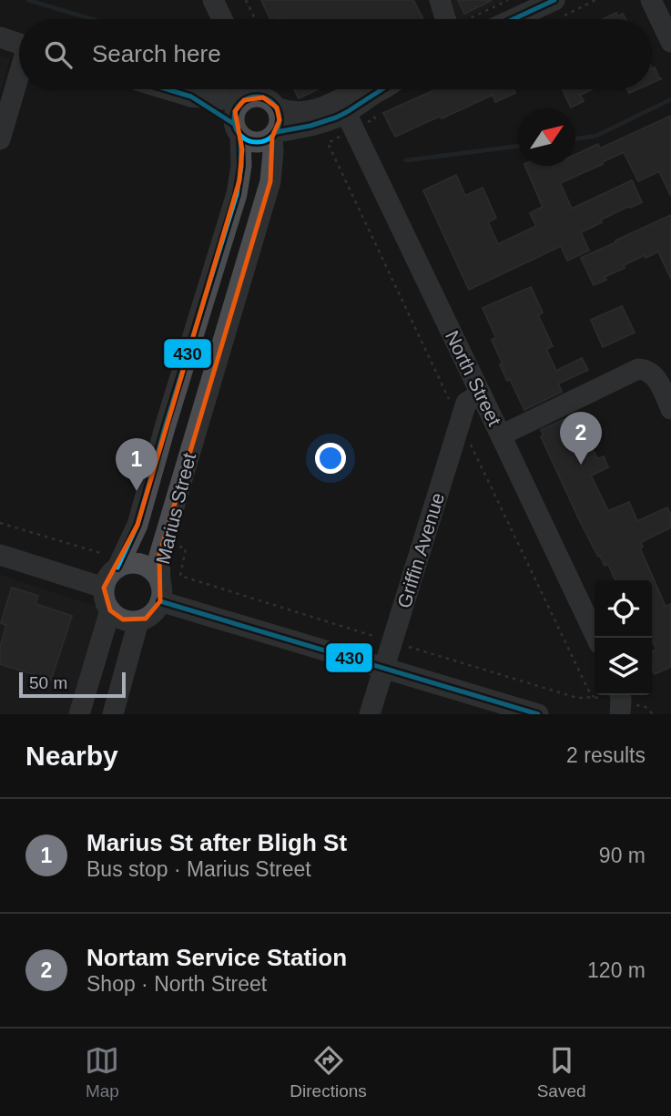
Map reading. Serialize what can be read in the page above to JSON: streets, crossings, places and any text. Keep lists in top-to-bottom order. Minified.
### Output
{"streets":{"street":["North Street","Marius Street","Griffin Avenue"]},"crossings":[["North Street","Griffin Avenue"]],"lines":["transit line 430"],"scale_bar":"50 m","north":"top right","page":{"search":"Search here","pins":["2","1"],"scale":"50 m","heading":["Nearby","2 results"],"list":[{"mark":"1","name":"Marius St after Bligh St","note":"Bus stop · Marius Street","value":"90 m"},{"mark":"2","name":"Nortam Service Station","note":"Shop · North Street","value":"120 m"}],"nav":["Map","Directions","Saved"]}}
